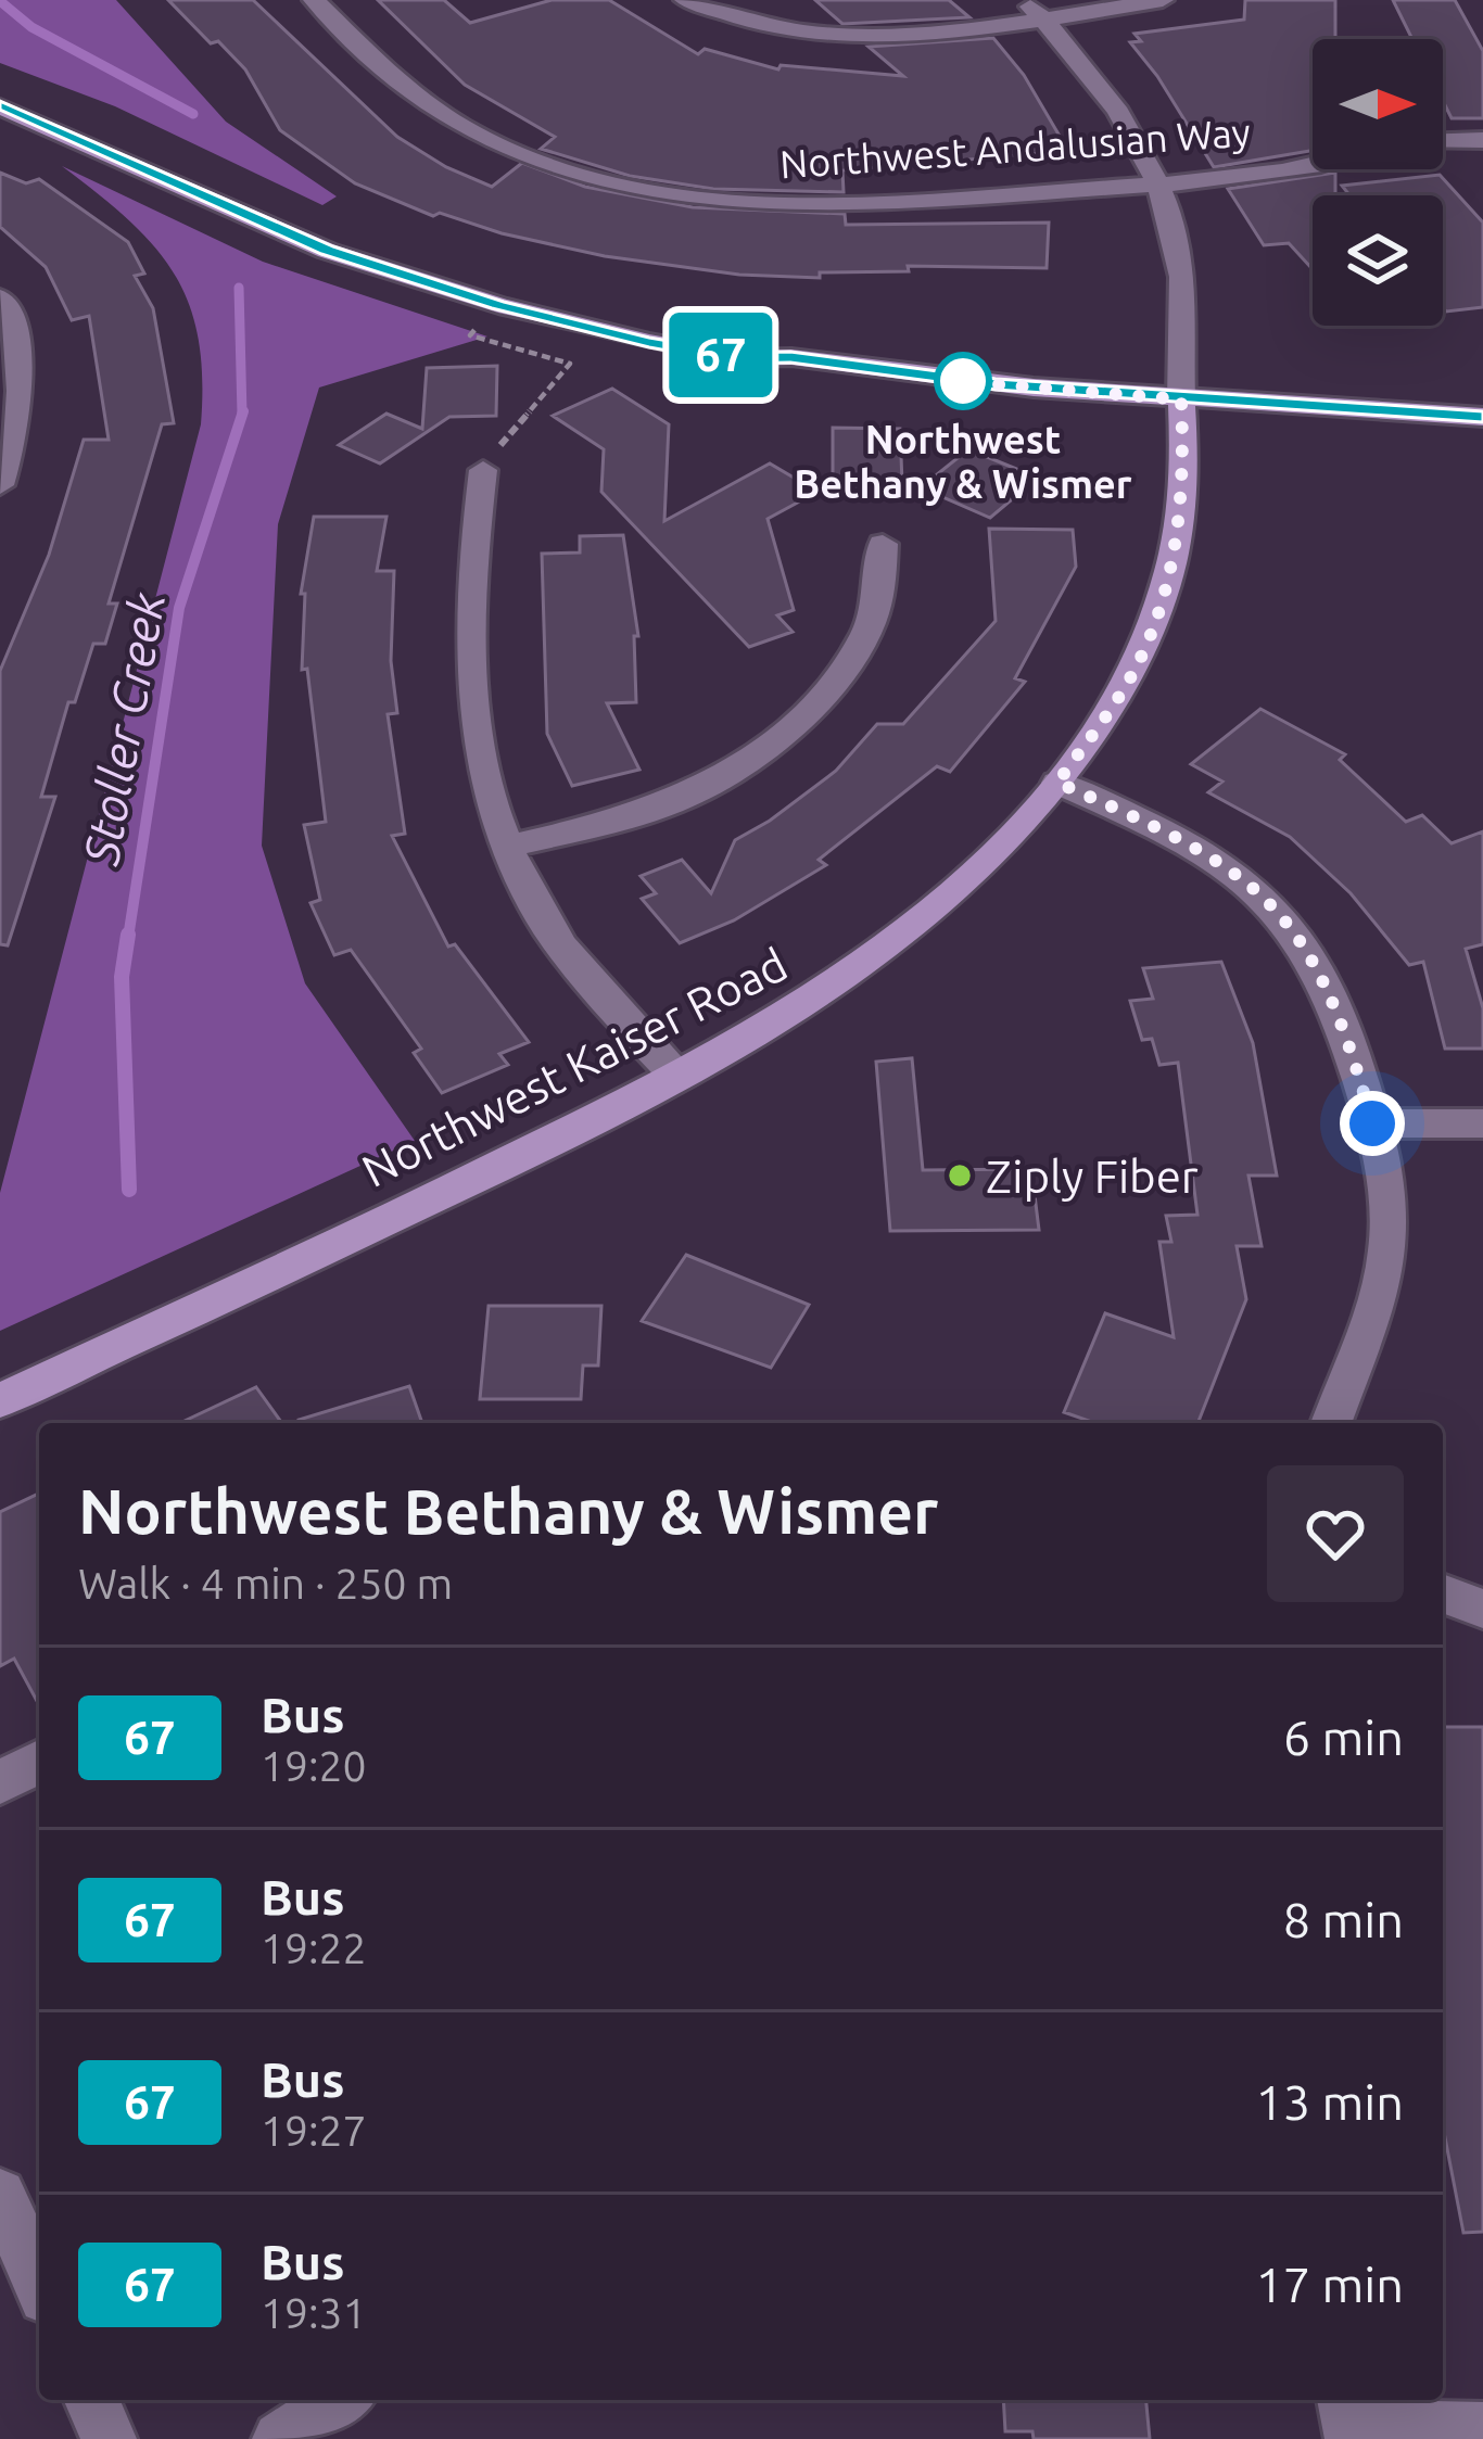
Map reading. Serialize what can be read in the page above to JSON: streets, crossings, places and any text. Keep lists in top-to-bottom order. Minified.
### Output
{"streets":{"main road":["Northwest Kaiser Road"],"street":["Northwest Andalusian Way"]},"water":["Stoller Creek"],"places":["Northwest Bethany & Wismer","Ziply Fiber"],"lines":["bus line 67"],"north":"right","page":{"on_map":"67","heading":["Northwest Bethany & Wismer","Walk · 4 min · 250 m"],"list":[{"mark":"67","name":"Bus","note":"19:20","value":"6 min"},{"mark":"67","name":"Bus","note":"19:22","value":"8 min"},{"mark":"67","name":"Bus","note":"19:27","value":"13 min"},{"mark":"67","name":"Bus","note":"19:31","value":"17 min"}]}}
